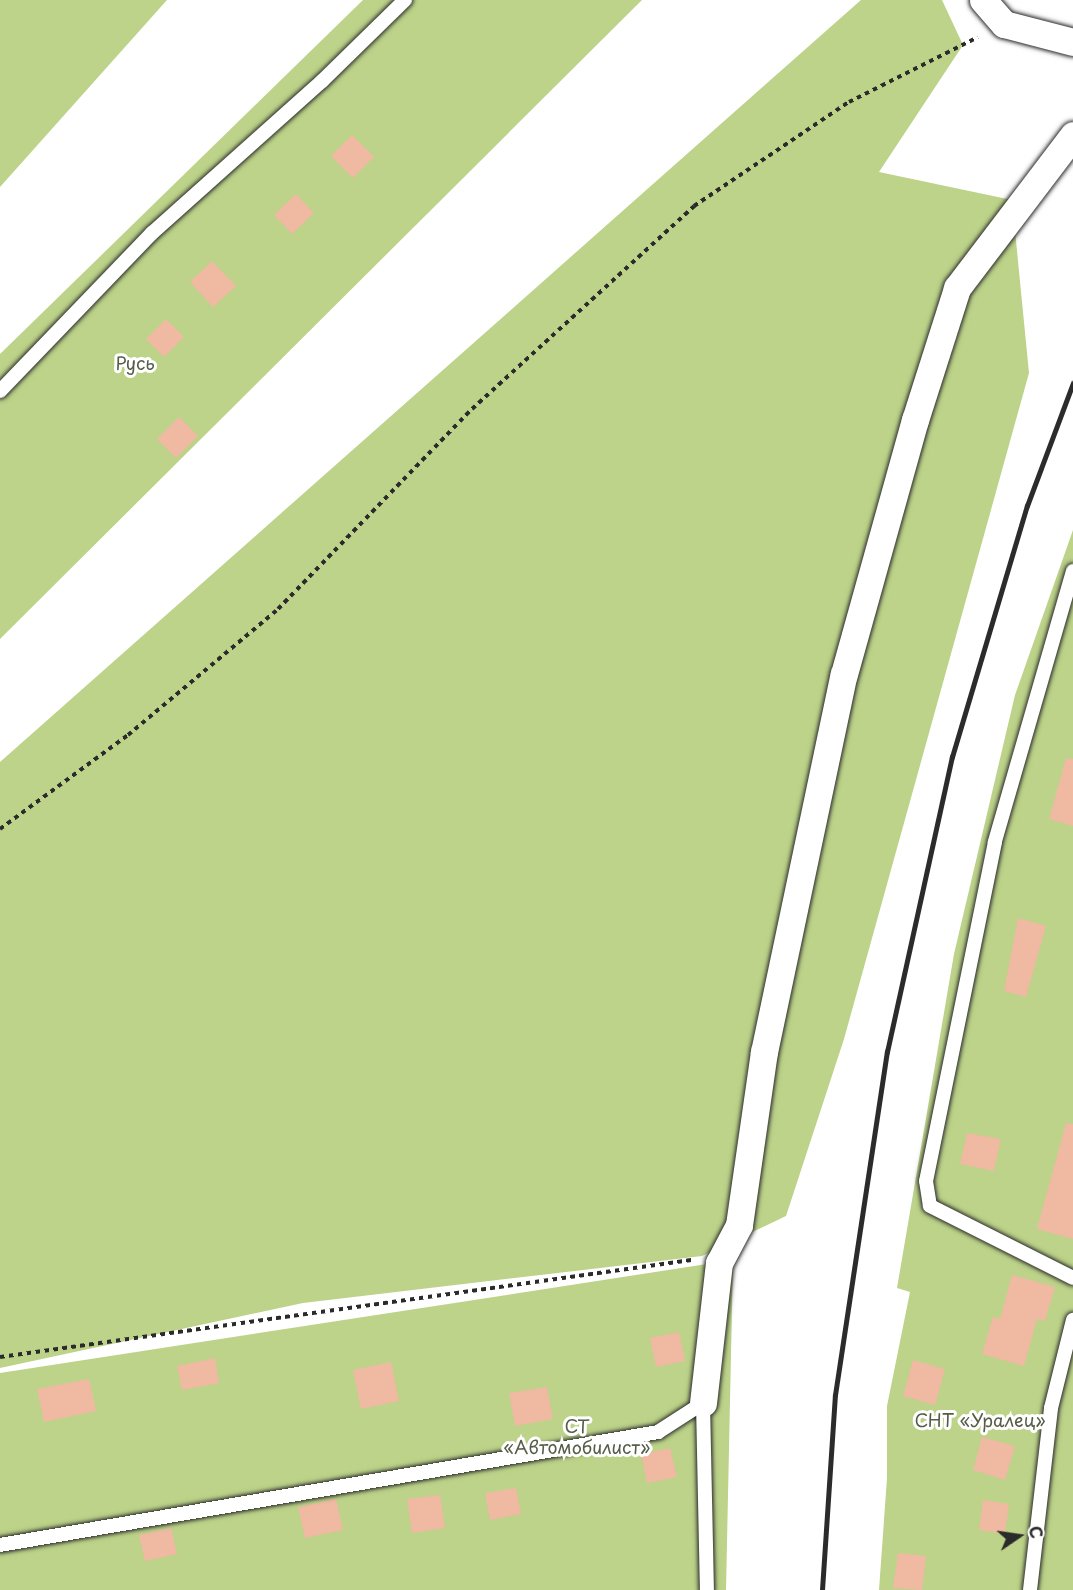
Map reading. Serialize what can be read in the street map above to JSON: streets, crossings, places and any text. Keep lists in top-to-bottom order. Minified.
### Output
{"parks":["Русь","СНТ «Уралец»","СТ «Автомобилист»"],"north":"right"}
